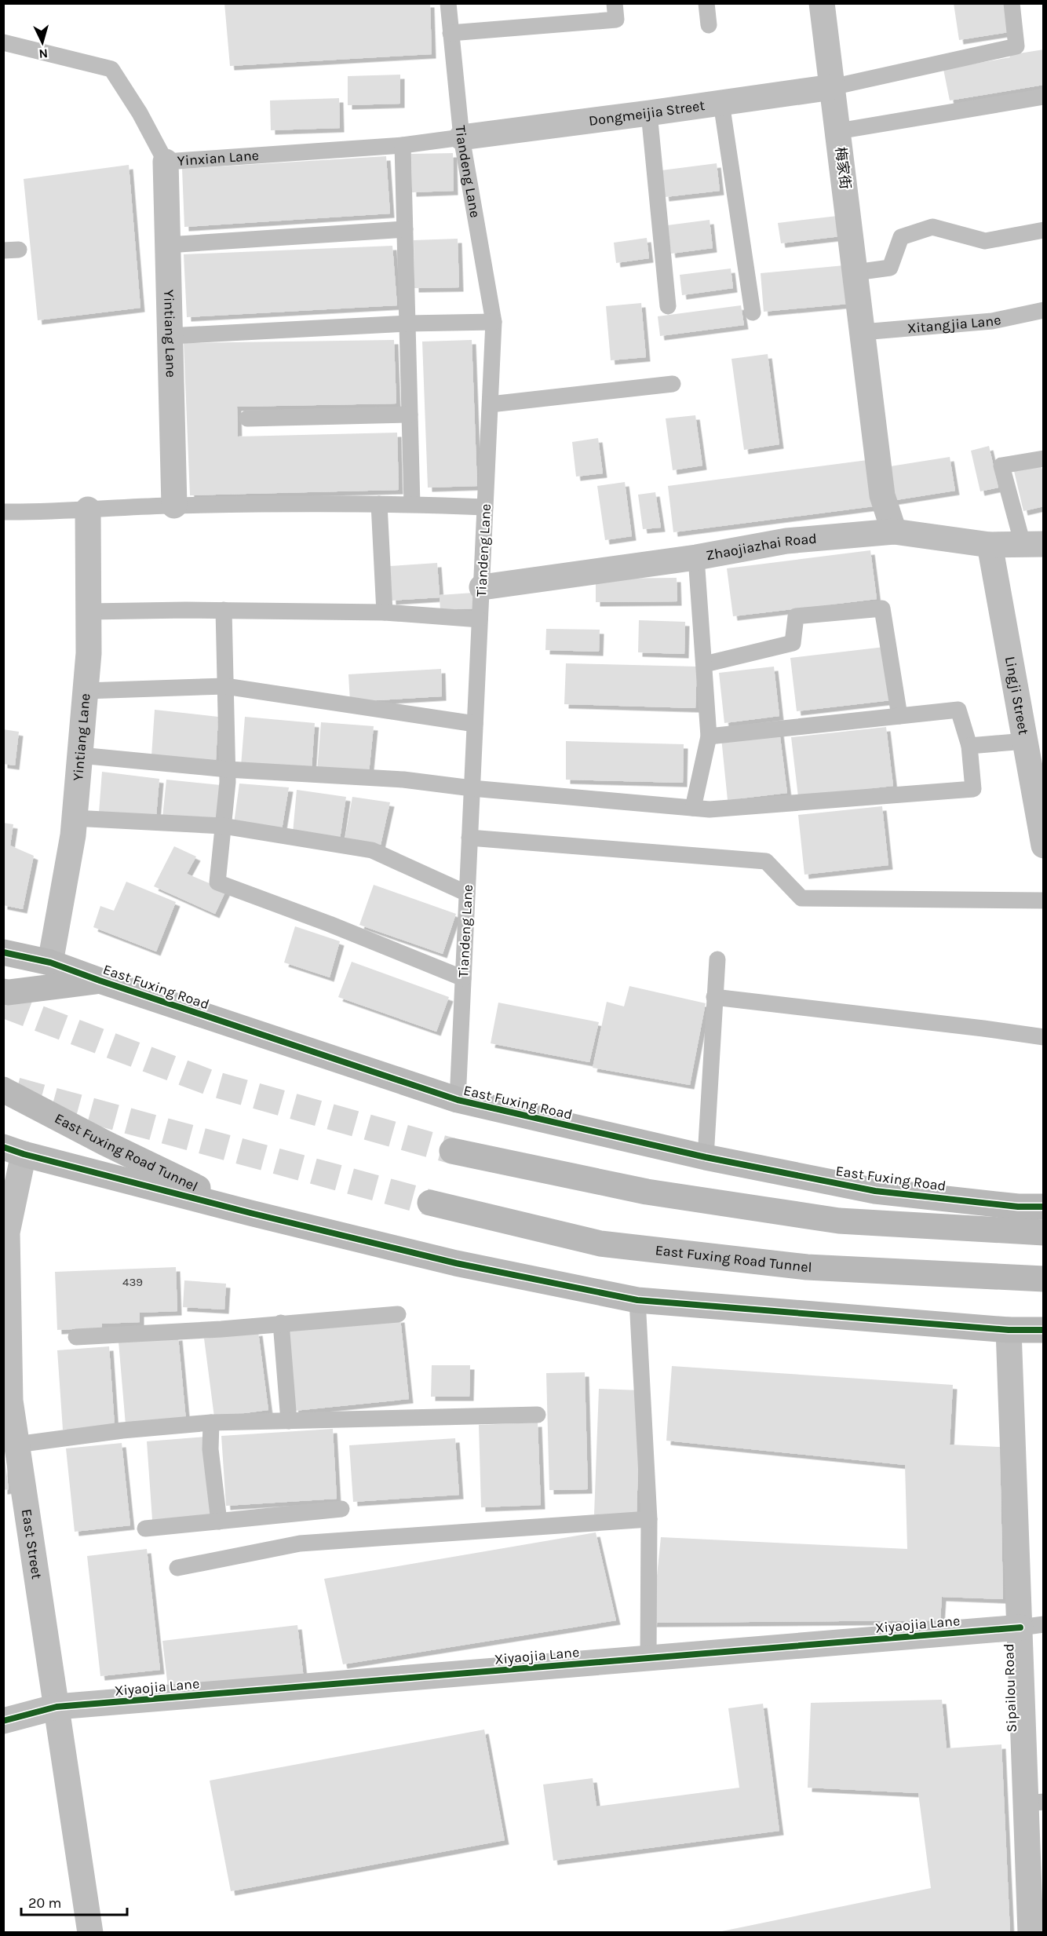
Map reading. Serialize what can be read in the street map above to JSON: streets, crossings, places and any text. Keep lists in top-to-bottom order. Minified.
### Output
{"streets":{"main road":["East Fuxing Road","East Fuxing Road Tunnel"],"street":["Dongmeijia Street","梅家街","Yintiang Lane","Zhaojiazhai Road","Lingji Street","East Street","Xiyaojia Lane","Sipailou Road"],"lane":["Yinxian Lane","Tiandeng Lane","Xitangjia Lane"]},"crossings":[["Dongmeijia Street","Yinxian Lane"],["Dongmeijia Street","梅家街"],["Dongmeijia Street","Tiandeng Lane"],["Yinxian Lane","Tiandeng Lane"],["Yinxian Lane","Yintiang Lane"],["梅家街","Xitangjia Lane"],["Tiandeng Lane","Zhaojiazhai Road"],["Tiandeng Lane","East Fuxing Road"],["Yintiang Lane","East Fuxing Road"],["Zhaojiazhai Road","Lingji Street"],["East Street","Xiyaojia Lane"],["Xiyaojia Lane","Sipailou Road"]],"house_numbers":["439"],"scale_bar":"20 m","north":"bottom"}
